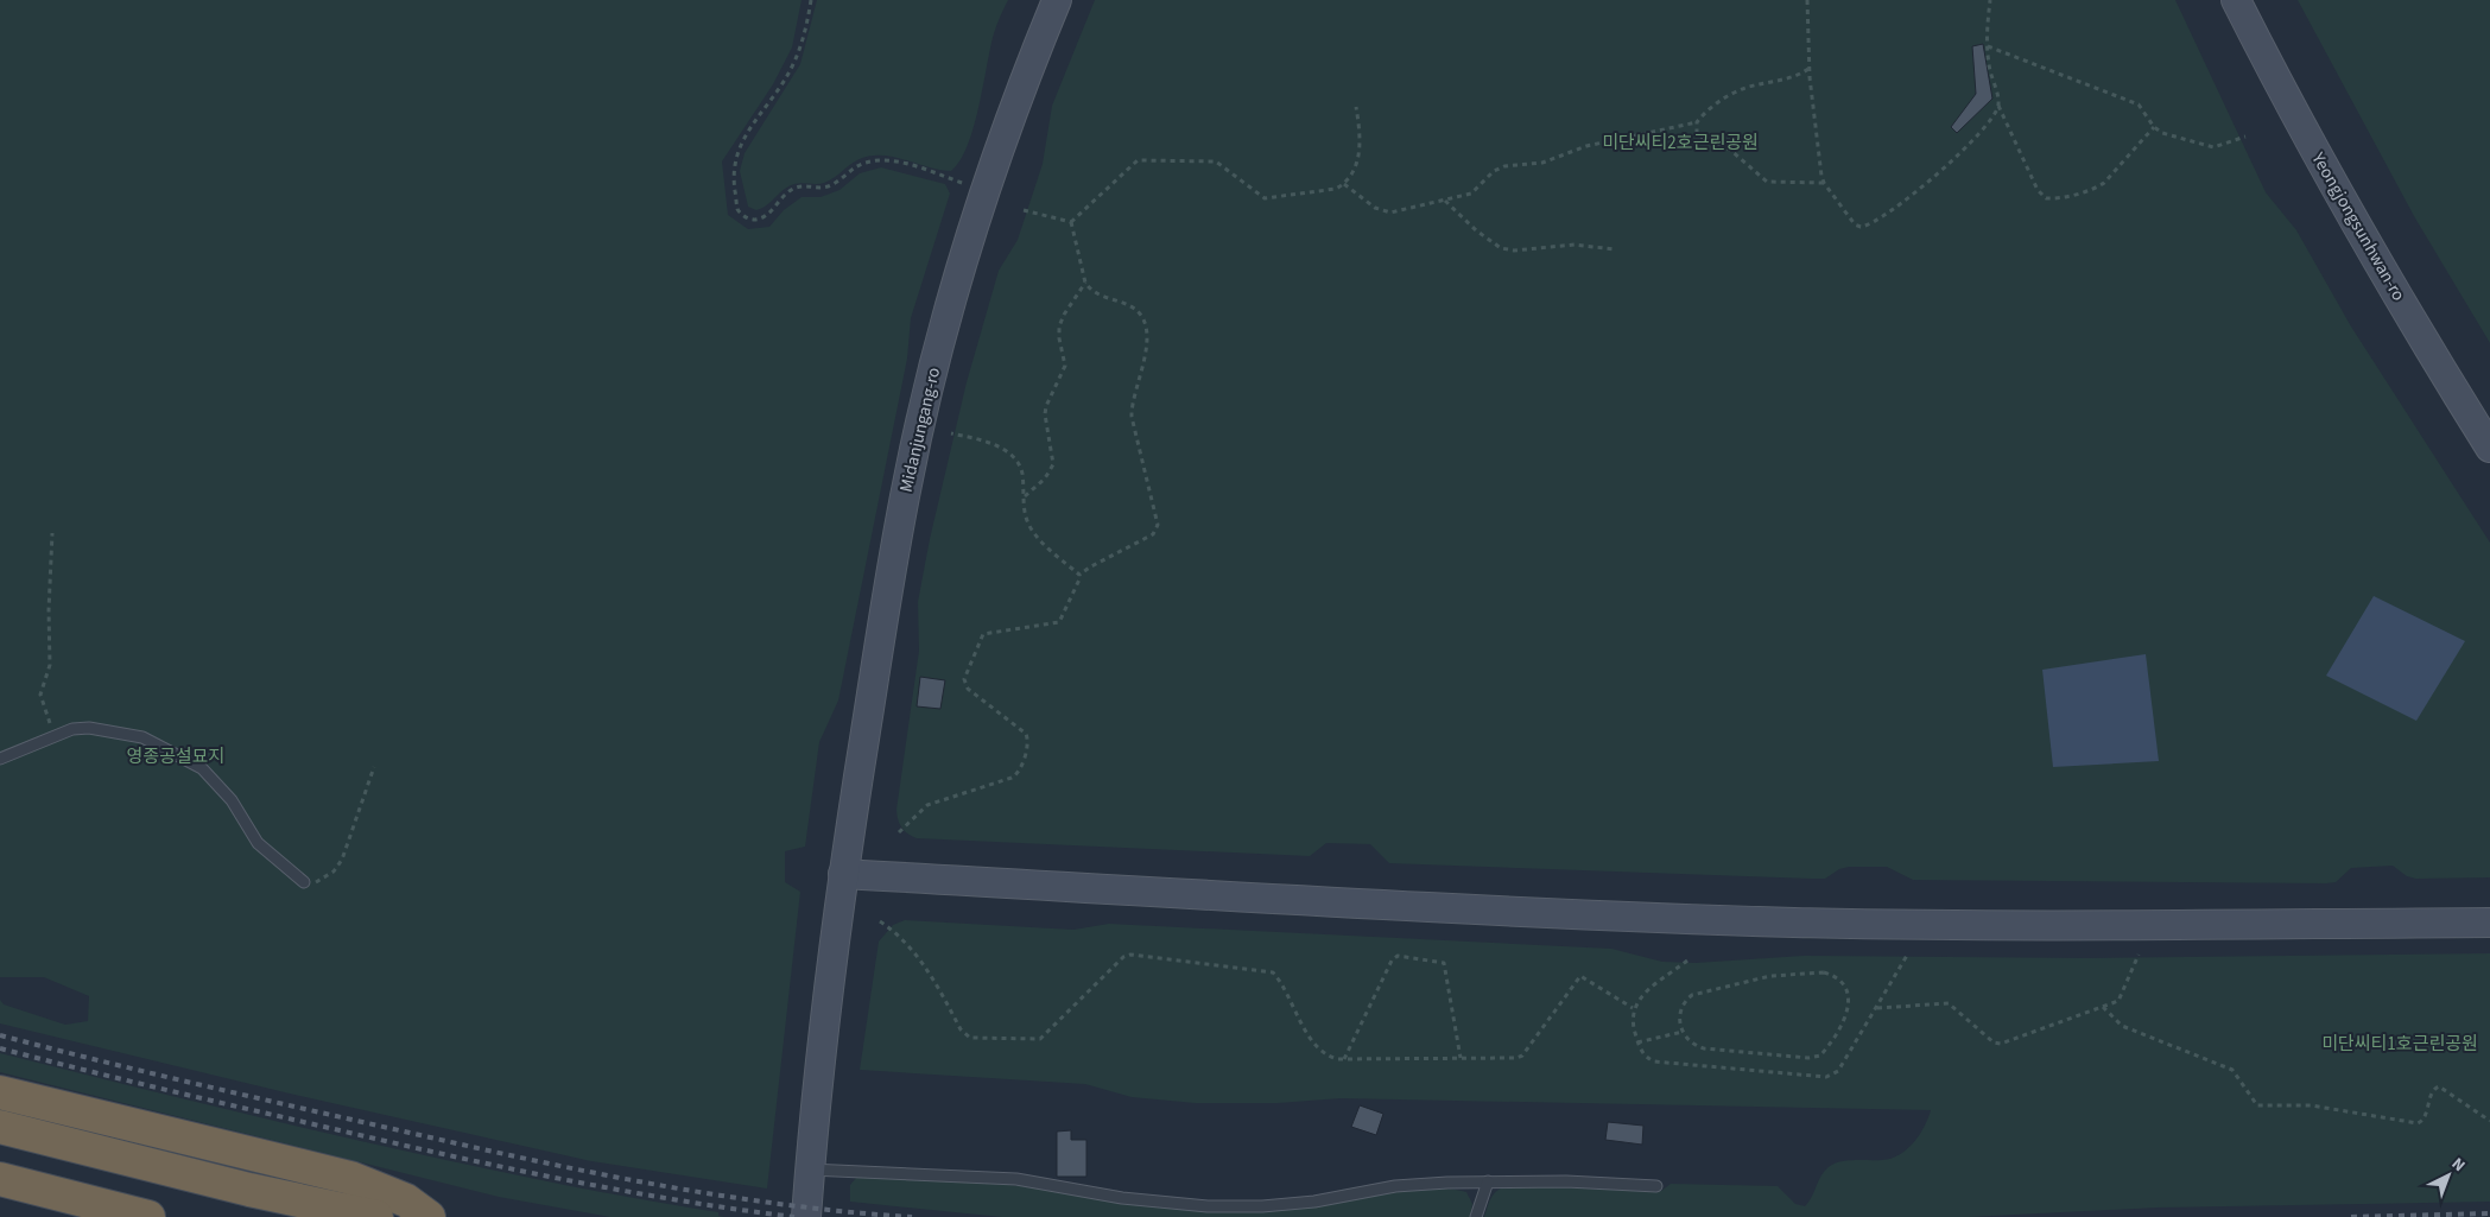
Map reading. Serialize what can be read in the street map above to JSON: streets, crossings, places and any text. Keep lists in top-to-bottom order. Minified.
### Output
{"streets":{"street":["Yeongjongsunhwan-ro","Midanjungang-ro"]},"parks":["미단씨티2호근린공원","영종공설묘지","미단씨티1호근린공원"],"north":"top right"}
